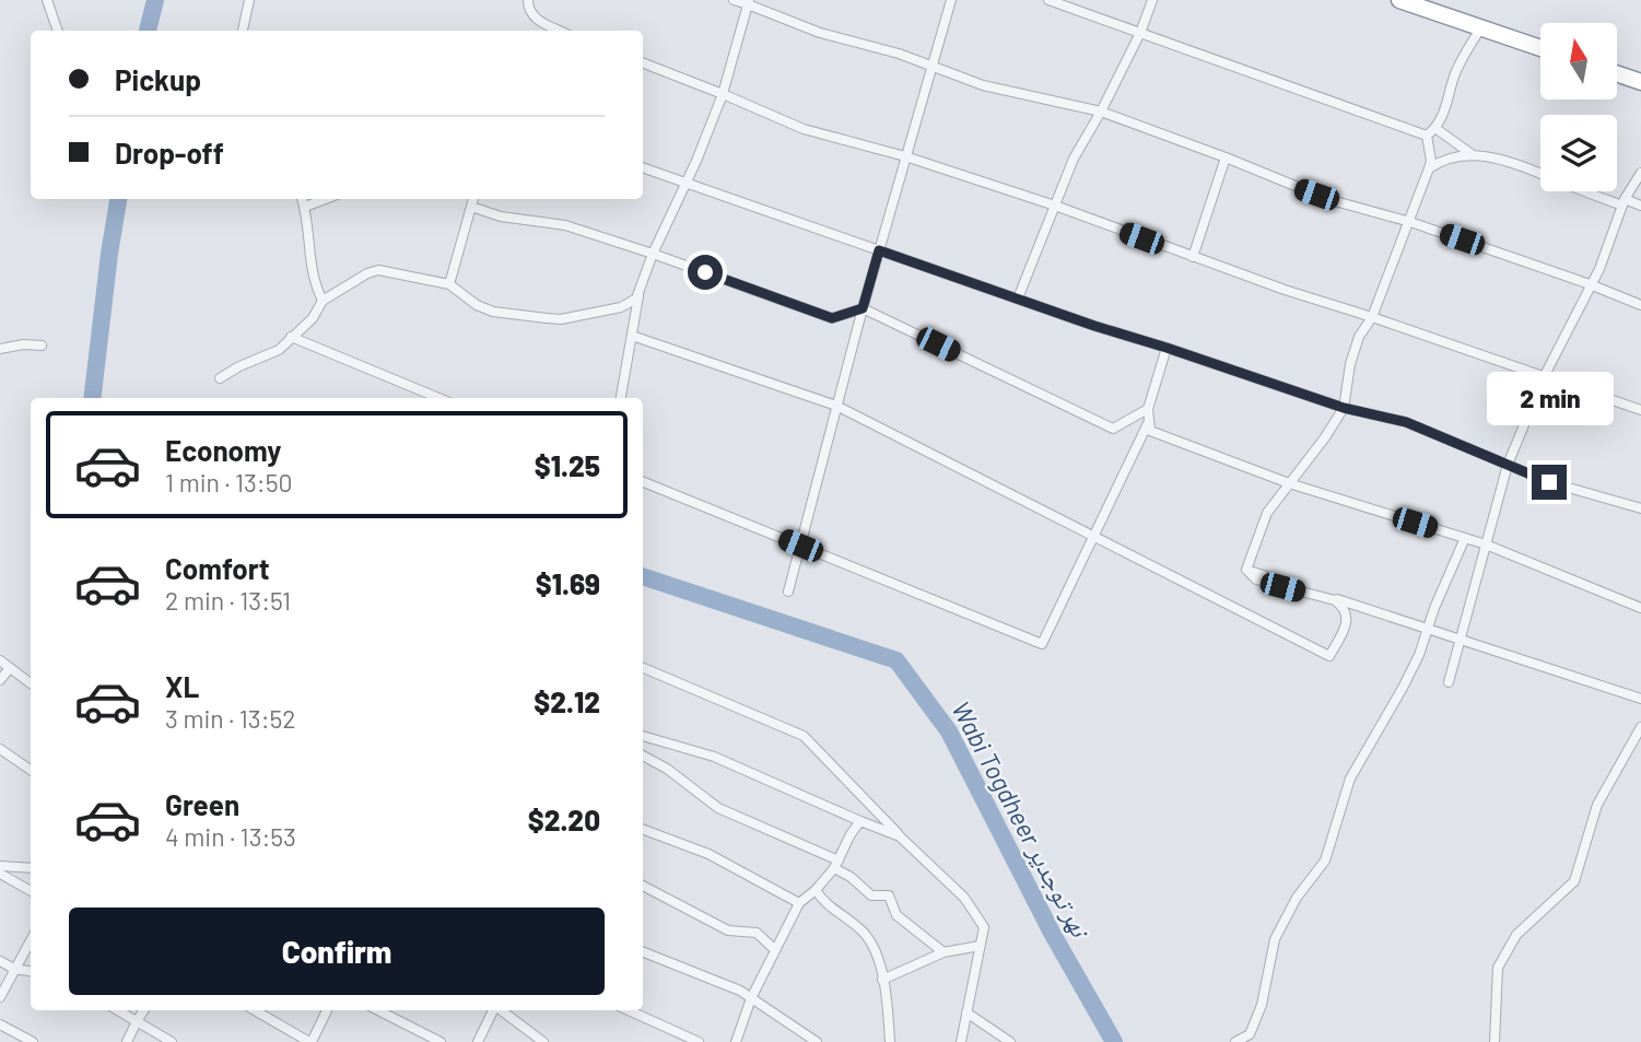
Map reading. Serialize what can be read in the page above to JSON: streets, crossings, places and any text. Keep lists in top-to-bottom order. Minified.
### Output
{"water":["Wabi Togdheer نهر توجدير"],"north":"top","page":{"banner":["Pickup","Drop-off"],"bubble":"2 min","list":[{"name":"Economy","note":"1 min · 13:50","value":"$1.25"},{"name":"Comfort","note":"2 min · 13:51","value":"$1.69"},{"name":"XL","note":"3 min · 13:52","value":"$2.12"},{"name":"Green","note":"4 min · 13:53","value":"$2.20"}],"buttons":"Confirm"}}
